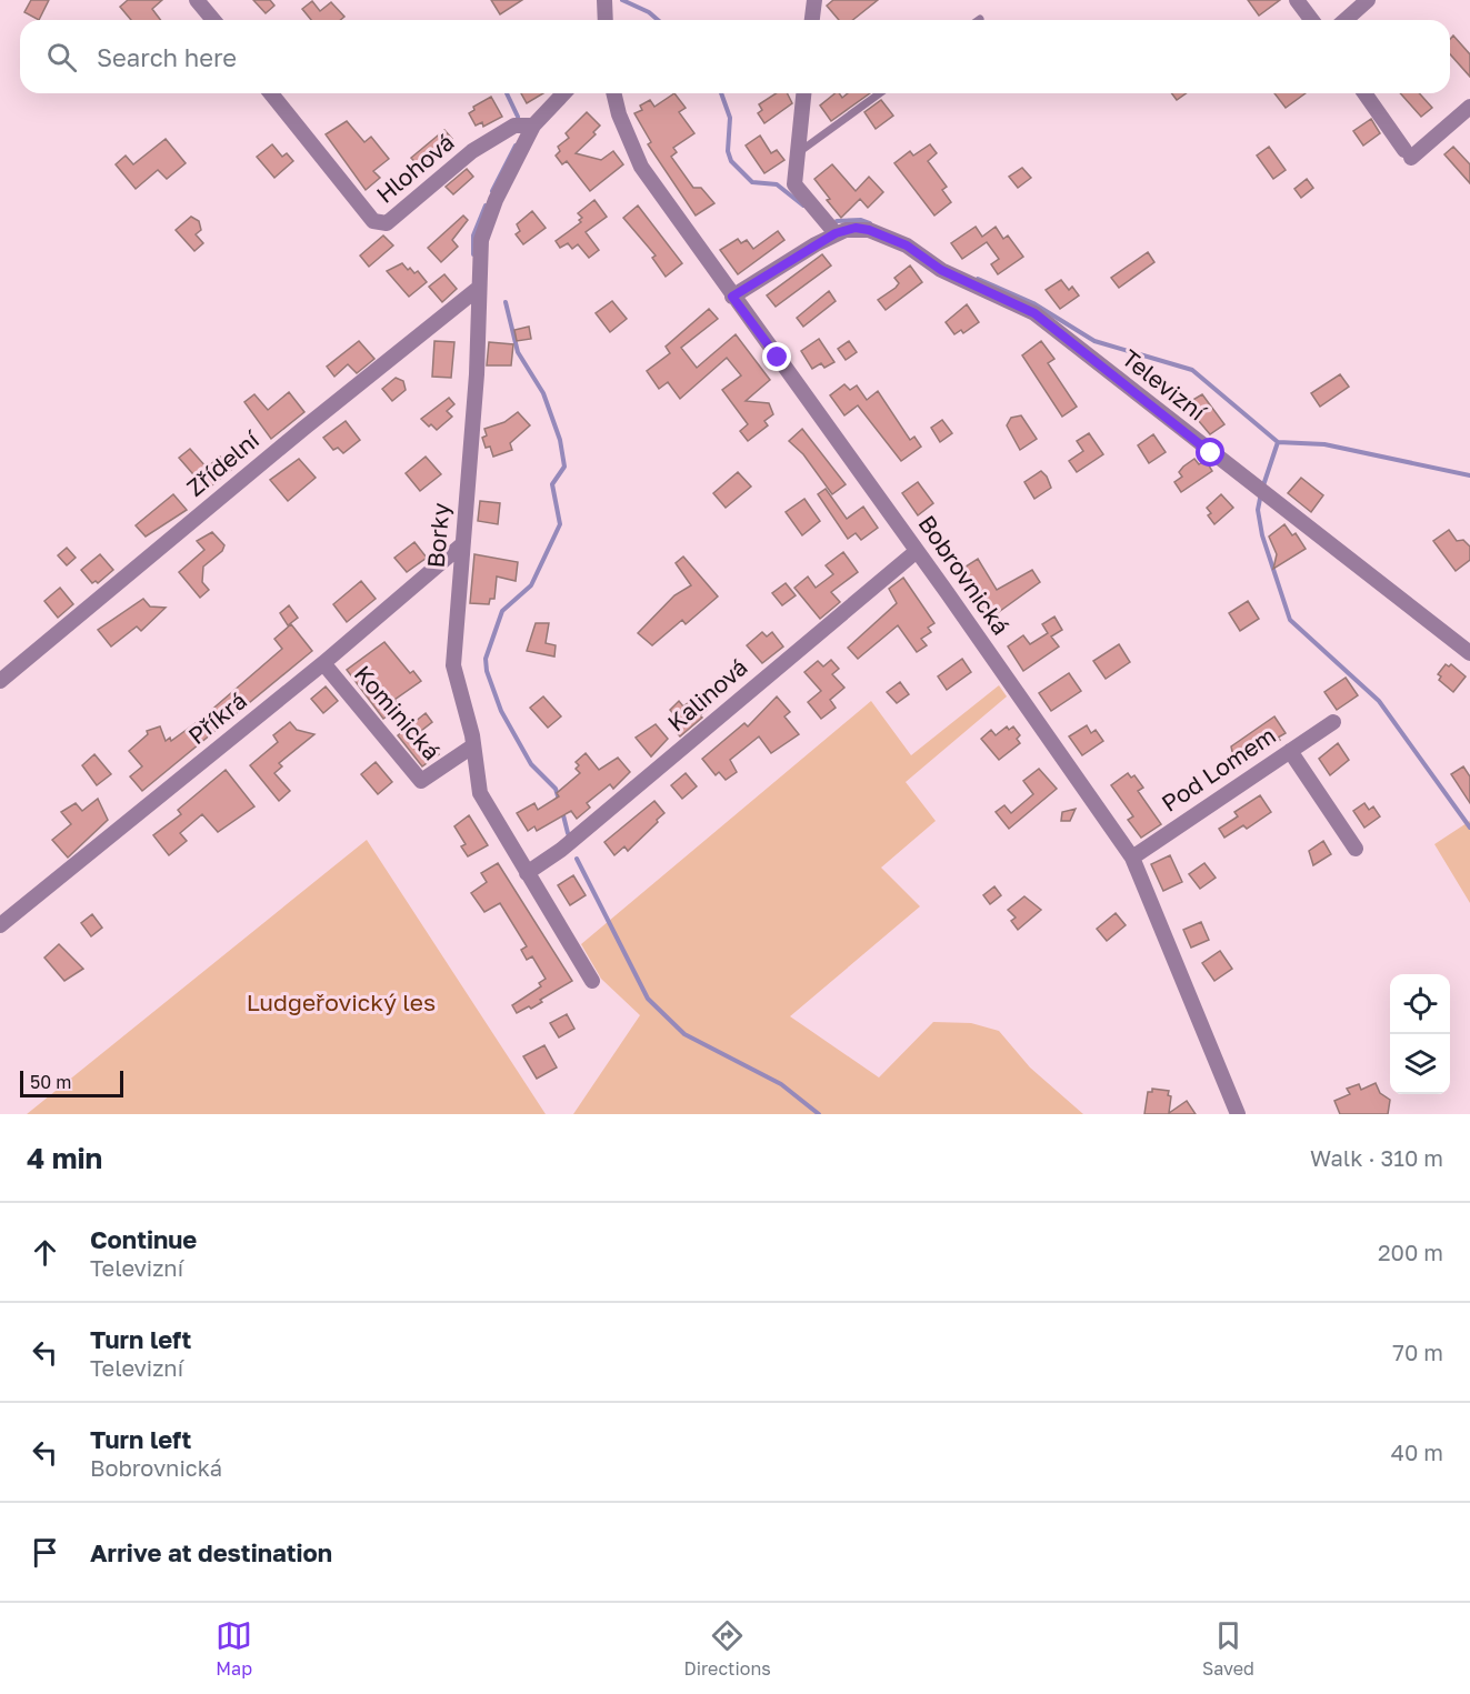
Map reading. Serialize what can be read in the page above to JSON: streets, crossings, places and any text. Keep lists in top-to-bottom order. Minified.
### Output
{"streets":{"street":["Hlohová","Televizní","Zřídelní","Borky","Bobrovnická","Kalinová","Kominická","Příkrá","Pod Lomem"]},"crossings":[["Hlohová","Borky"],["Televizní","Bobrovnická"],["Zřídelní","Borky"],["Borky","Kalinová"],["Borky","Kominická"],["Borky","Příkrá"],["Bobrovnická","Kalinová"],["Bobrovnická","Pod Lomem"],["Kominická","Příkrá"]],"parks":["Ludgeřovický les"],"scale_bar":"50 m","page":{"search":"Search here","scale":"50 m","heading":["4 min","Walk · 310 m"],"list":[["Continue","Televizní","200 m"],["Turn left","Televizní","70 m"],["Turn left","Bobrovnická","40 m"],"Arrive at destination"],"nav":["Map","Directions","Saved"]}}
